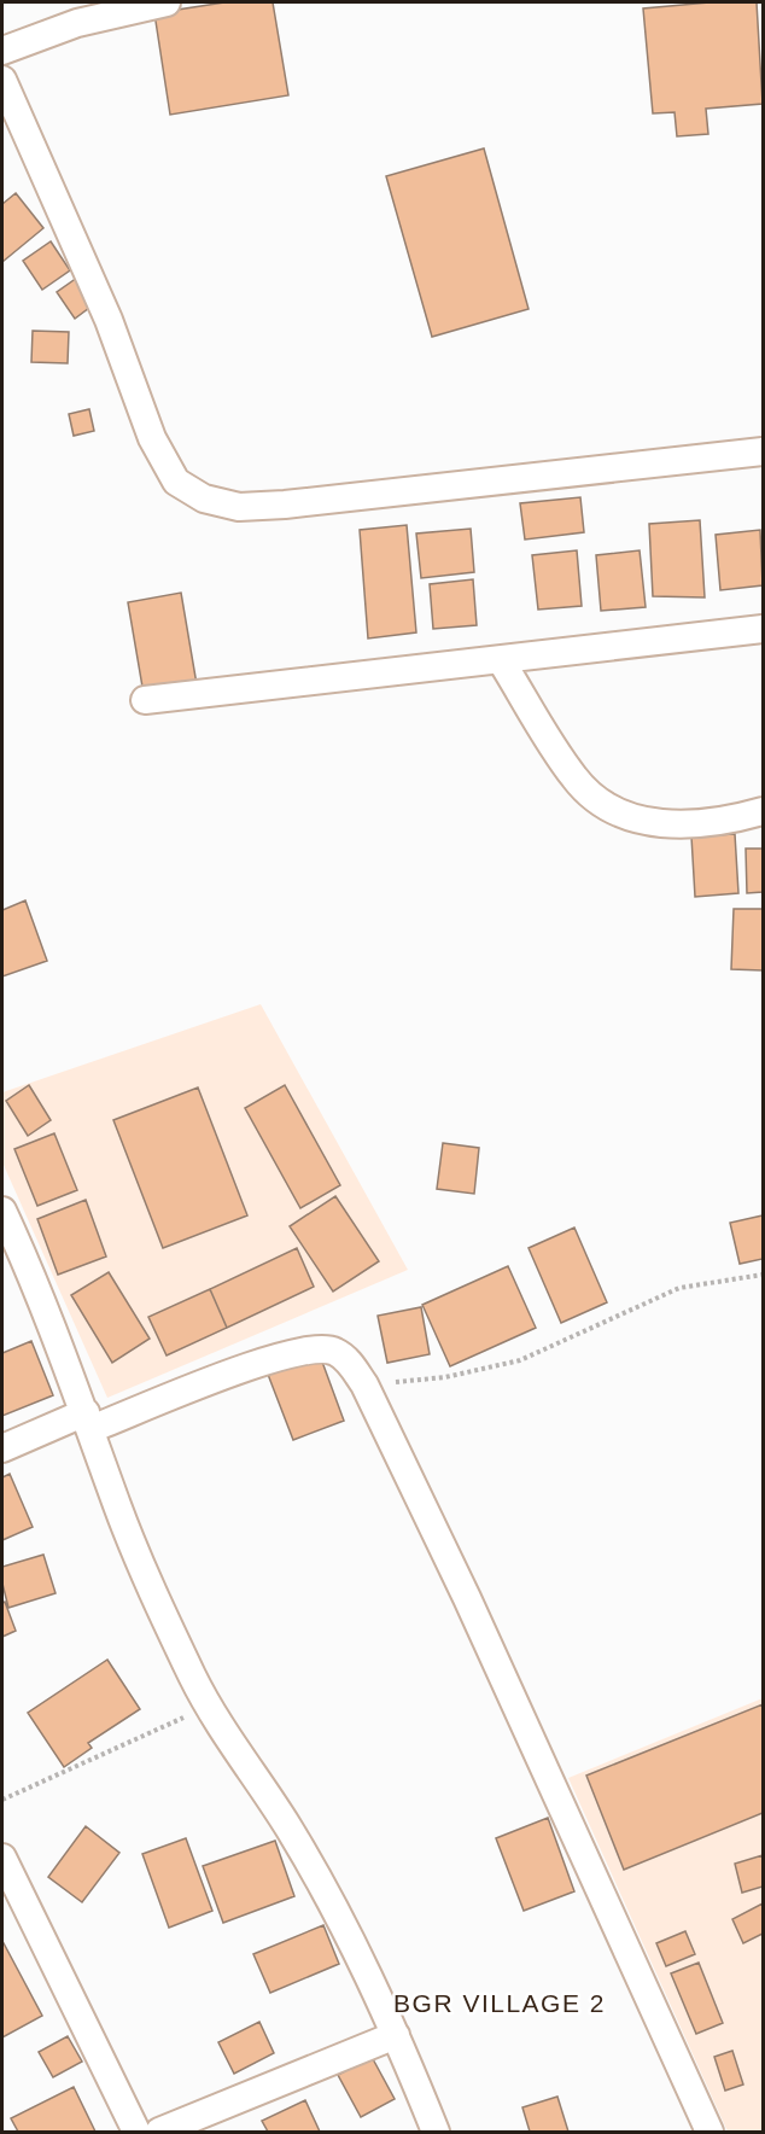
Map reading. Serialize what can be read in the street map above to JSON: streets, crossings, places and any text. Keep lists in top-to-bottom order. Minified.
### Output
{"districts":["BGR VILLAGE 2"]}
